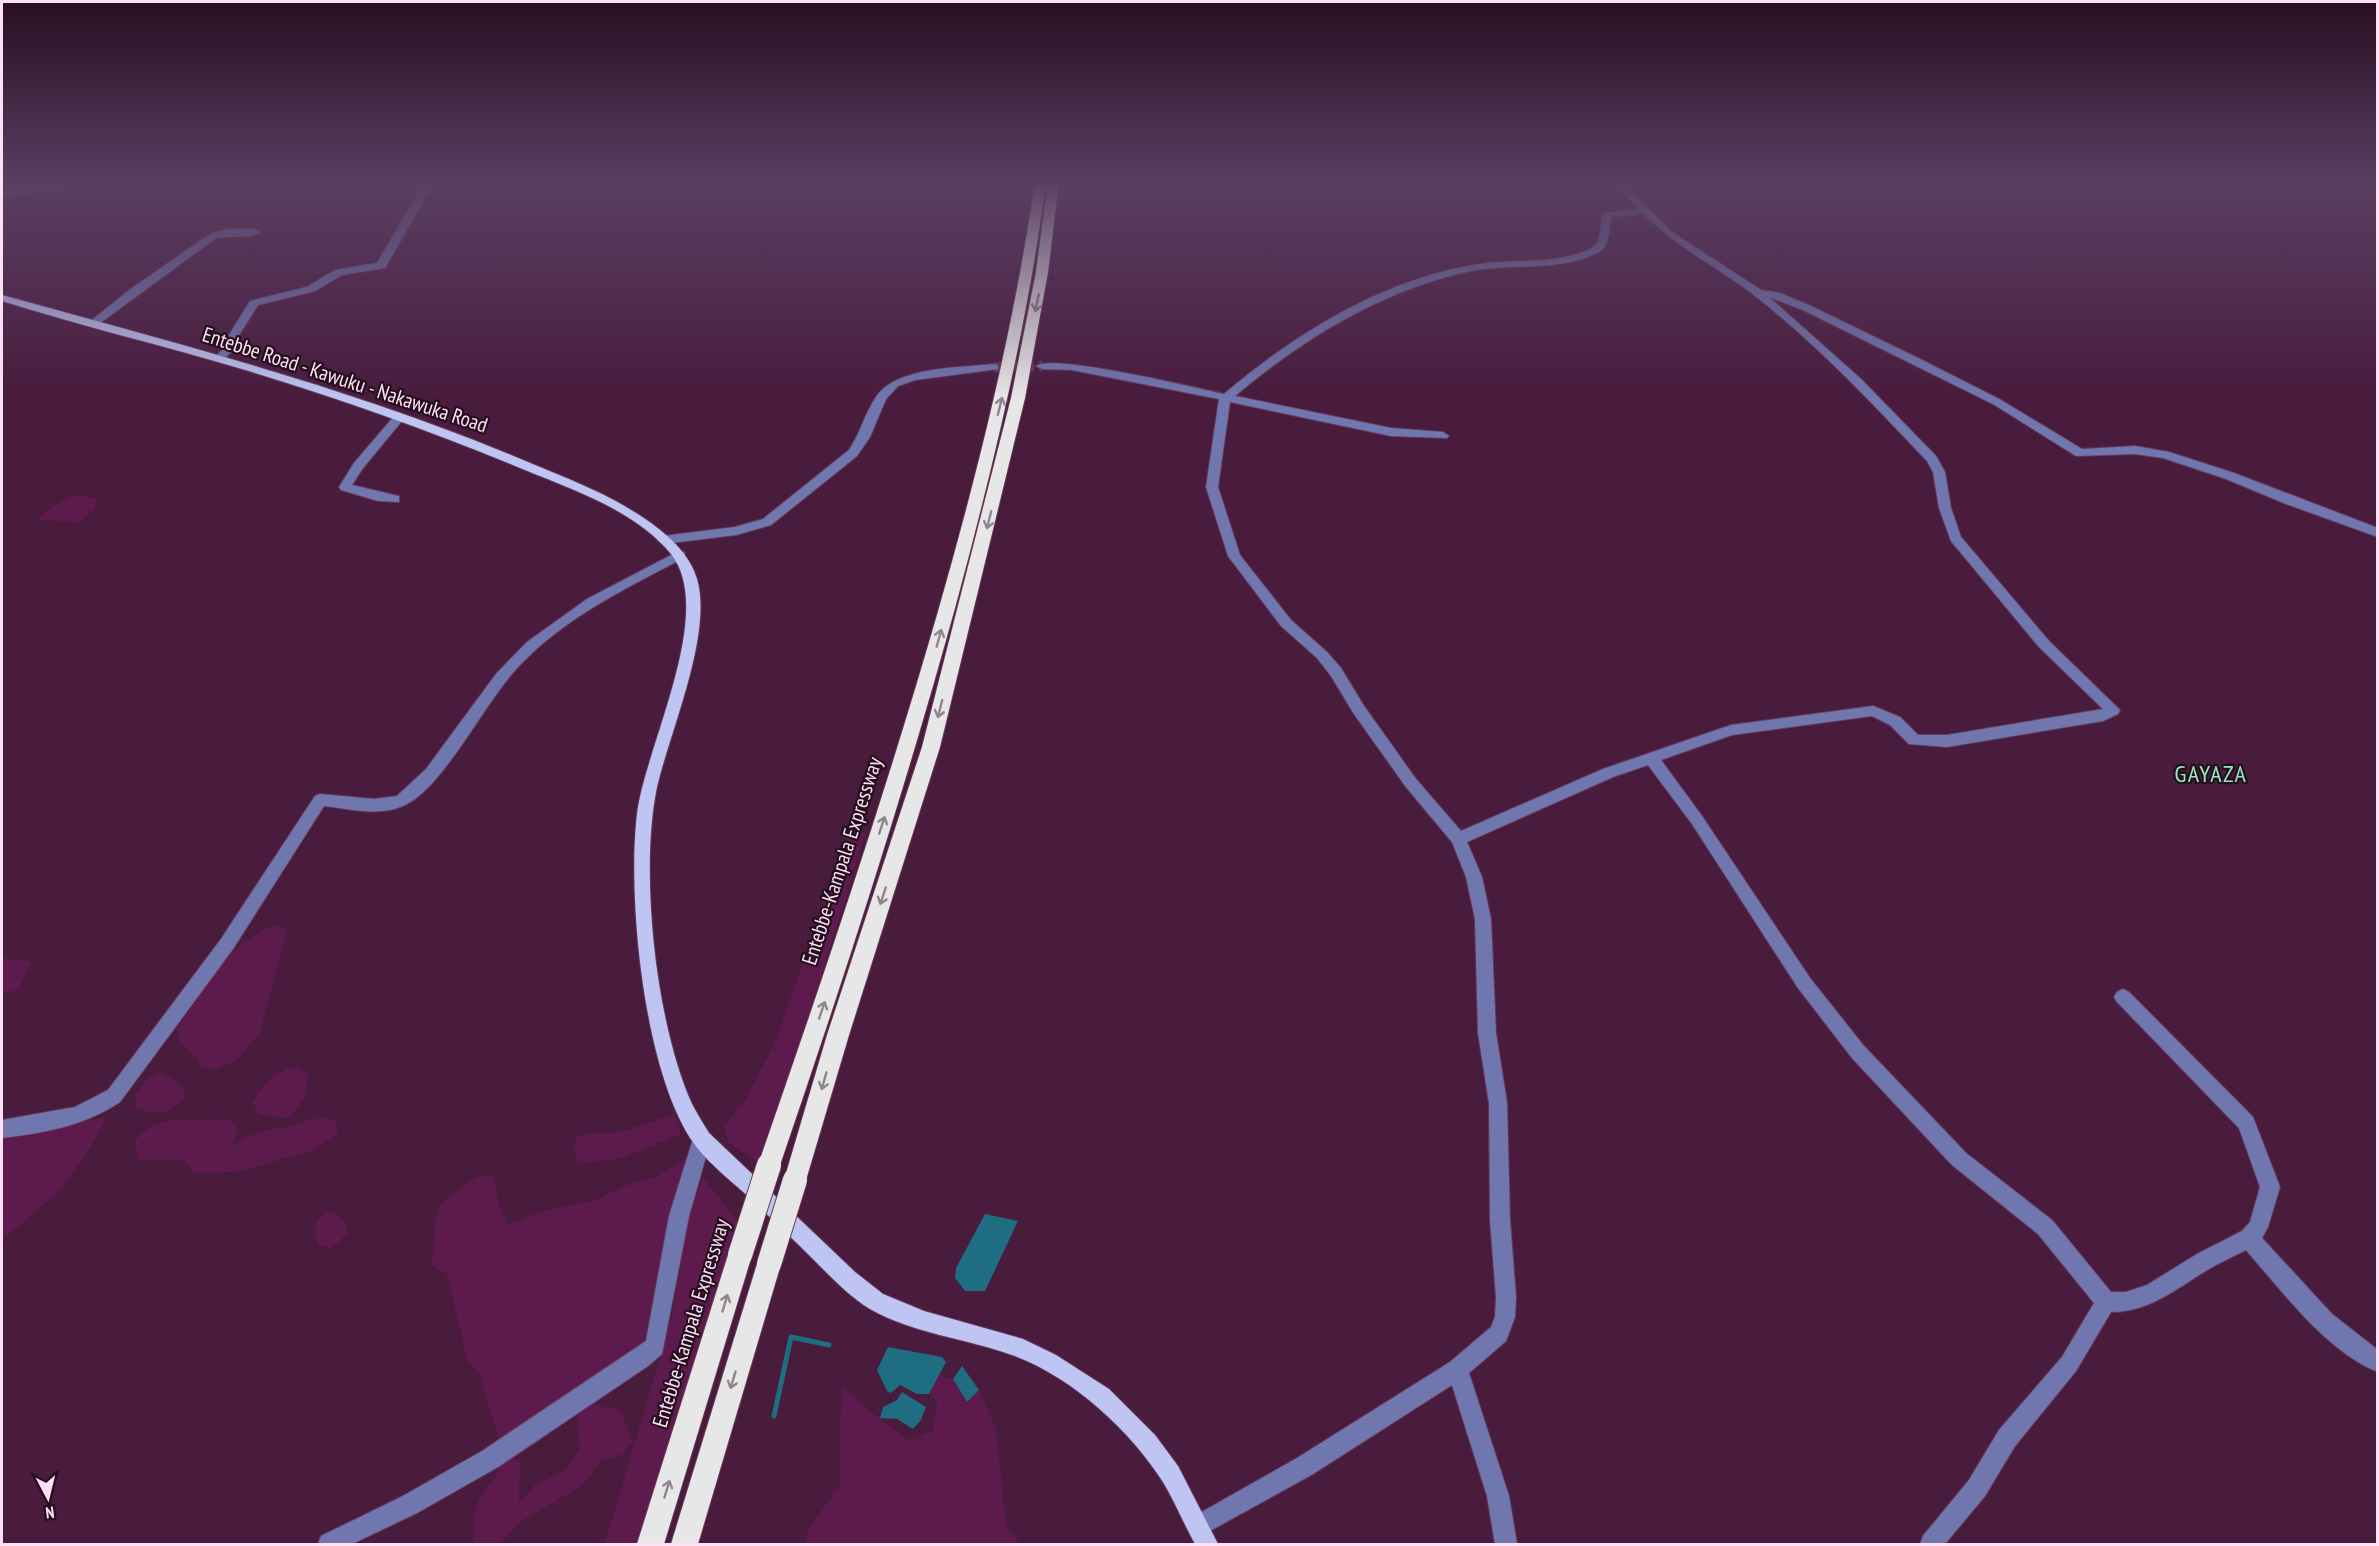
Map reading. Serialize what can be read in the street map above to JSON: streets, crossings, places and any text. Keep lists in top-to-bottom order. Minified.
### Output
{"streets":{"highway":["Entebbe-Kampala Expressway"],"main road":["Entebbe Road - Kawuku - Nakawuka Road"]},"districts":["GAYAZA"],"north":"bottom"}
